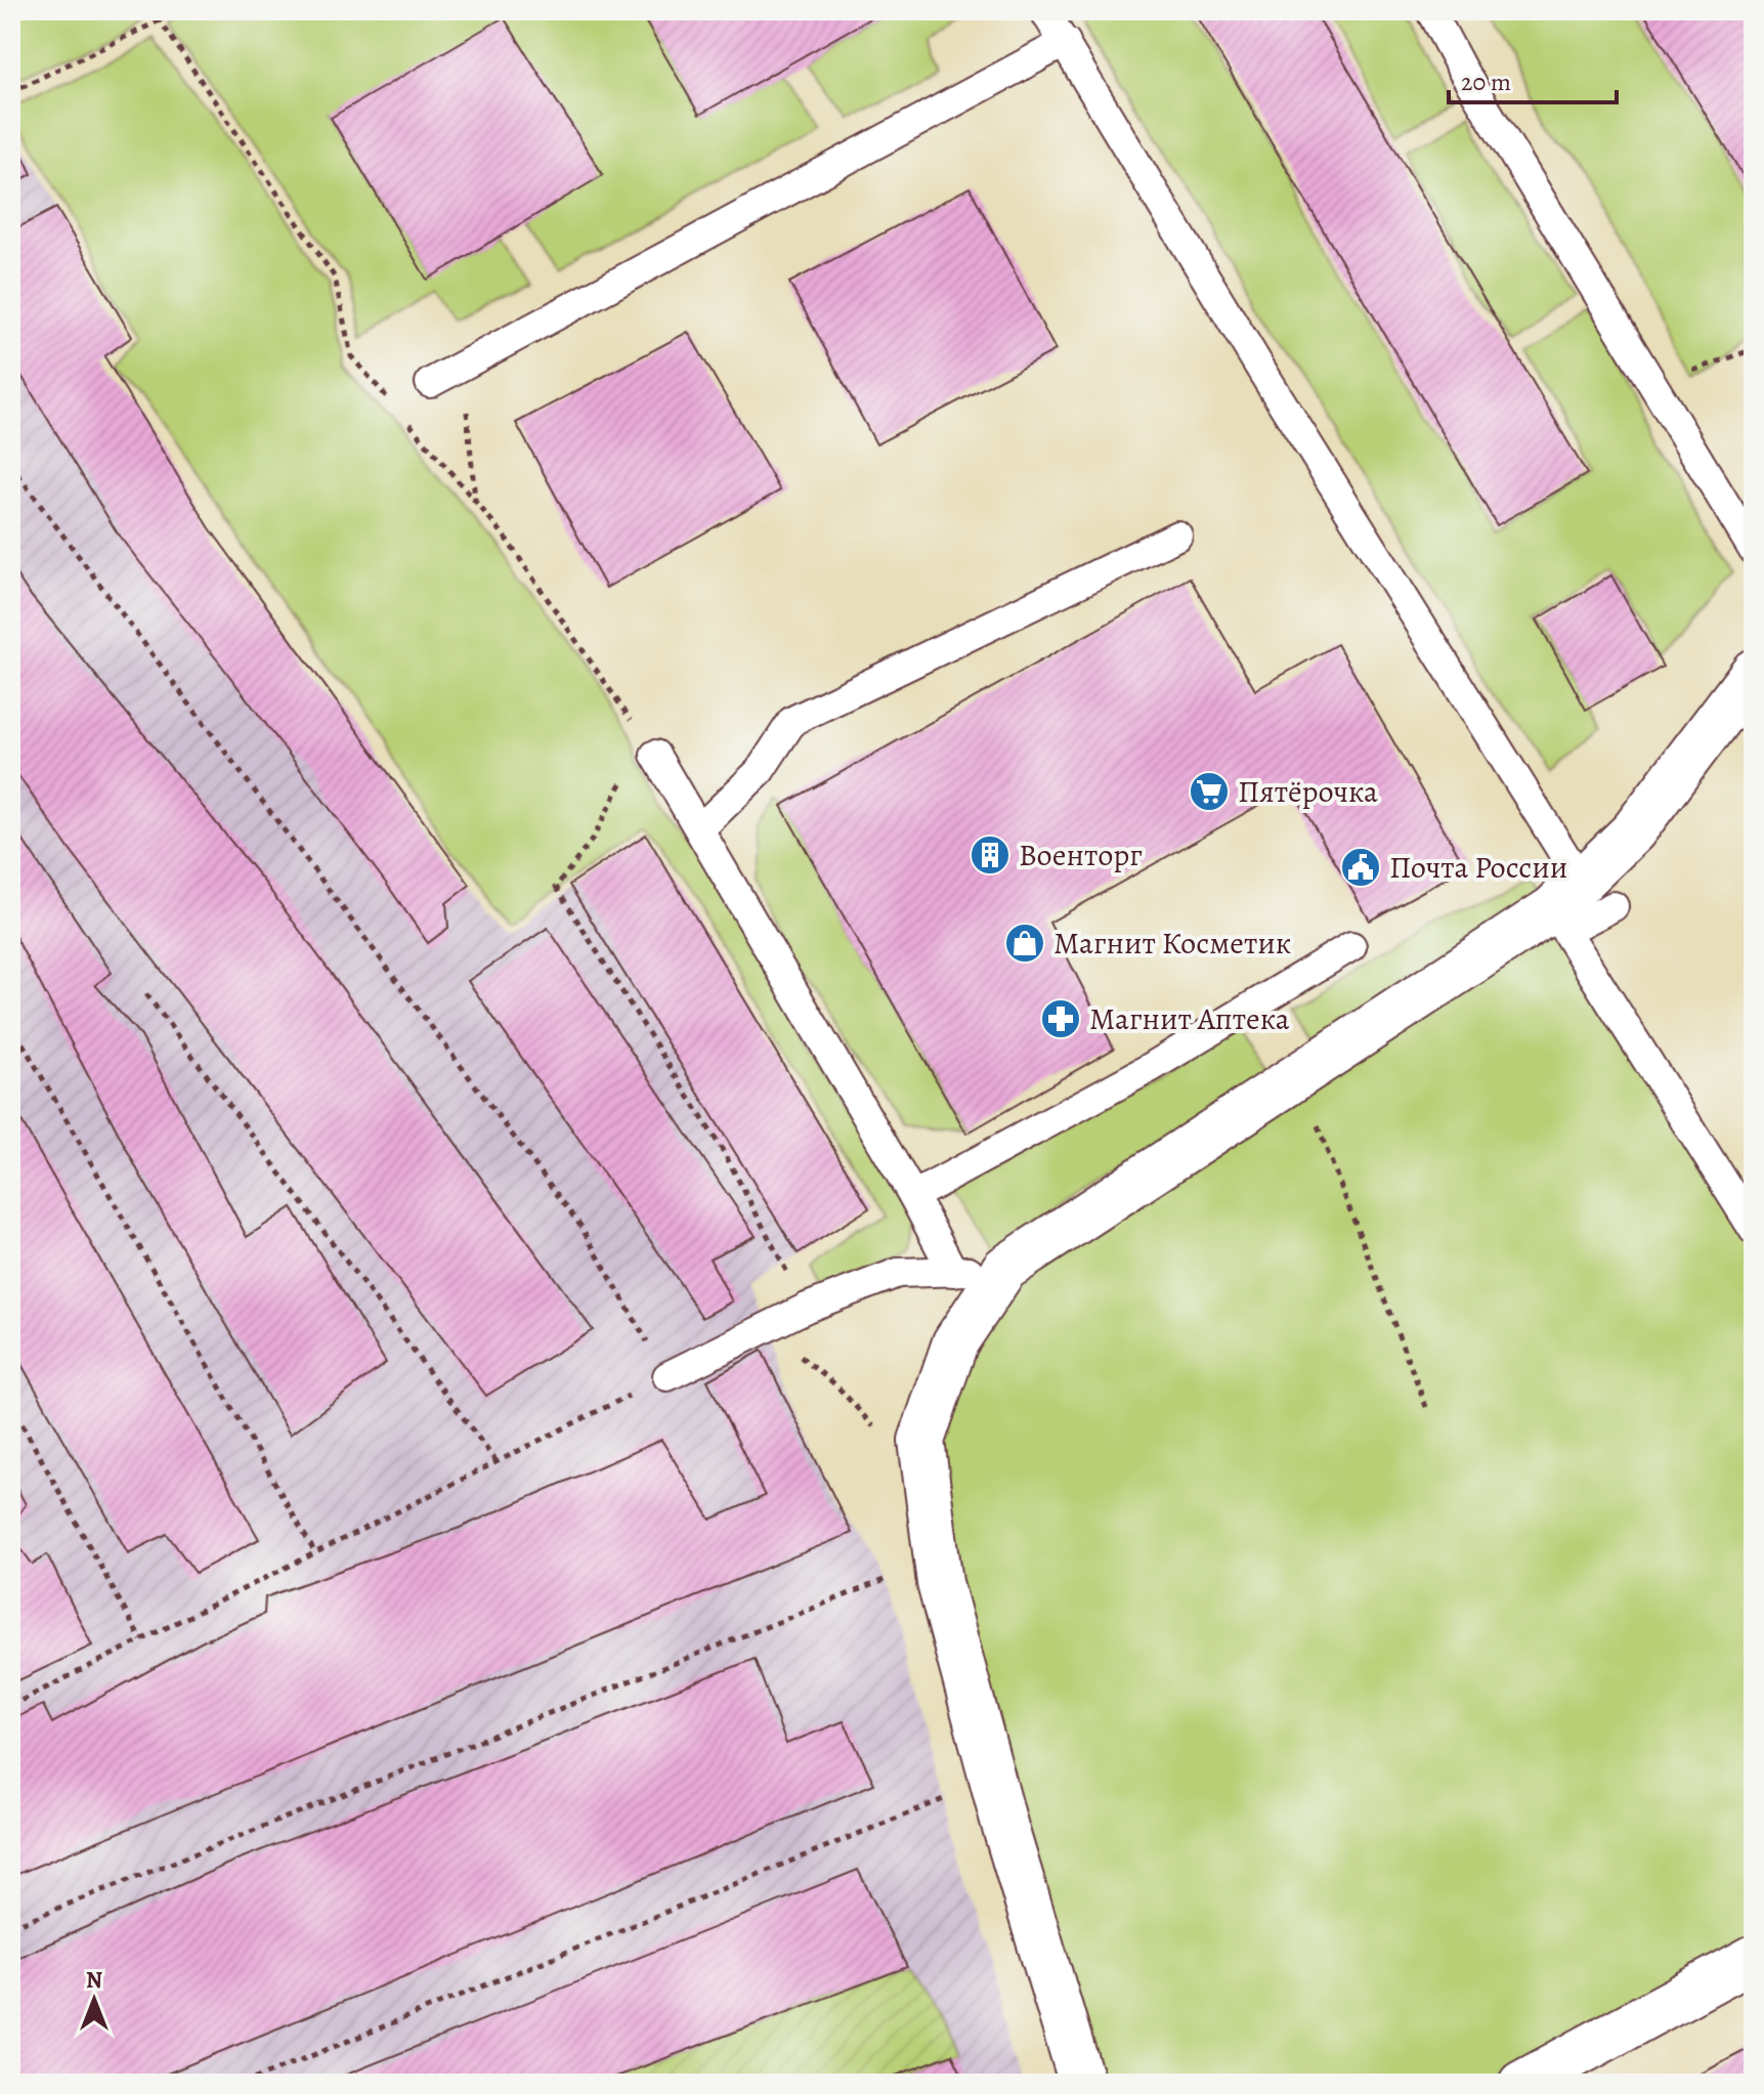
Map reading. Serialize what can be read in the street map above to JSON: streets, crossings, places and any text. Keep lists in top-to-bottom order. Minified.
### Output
{"places":{"supermarket":["Пятёрочка"],"building":["Военторг"],"public building":["Почта России"],"shop":["Магнит Косметик"],"pharmacy":["Магнит Аптека"]},"scale_bar":"20 m","north":"top"}
